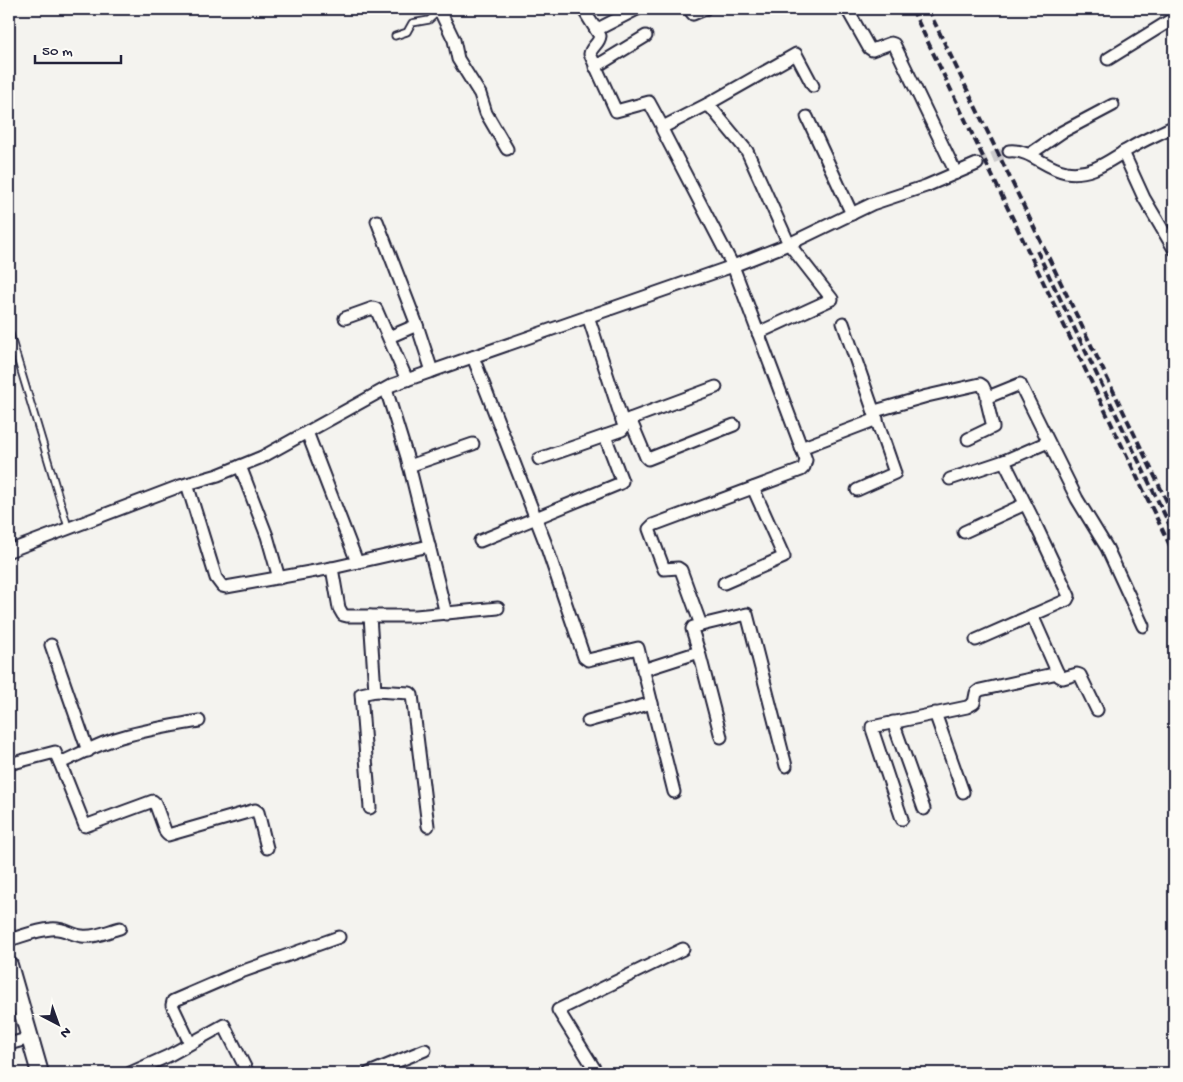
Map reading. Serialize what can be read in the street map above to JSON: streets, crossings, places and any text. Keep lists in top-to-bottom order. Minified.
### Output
{"scale_bar":"50 m","north":"bottom right"}
